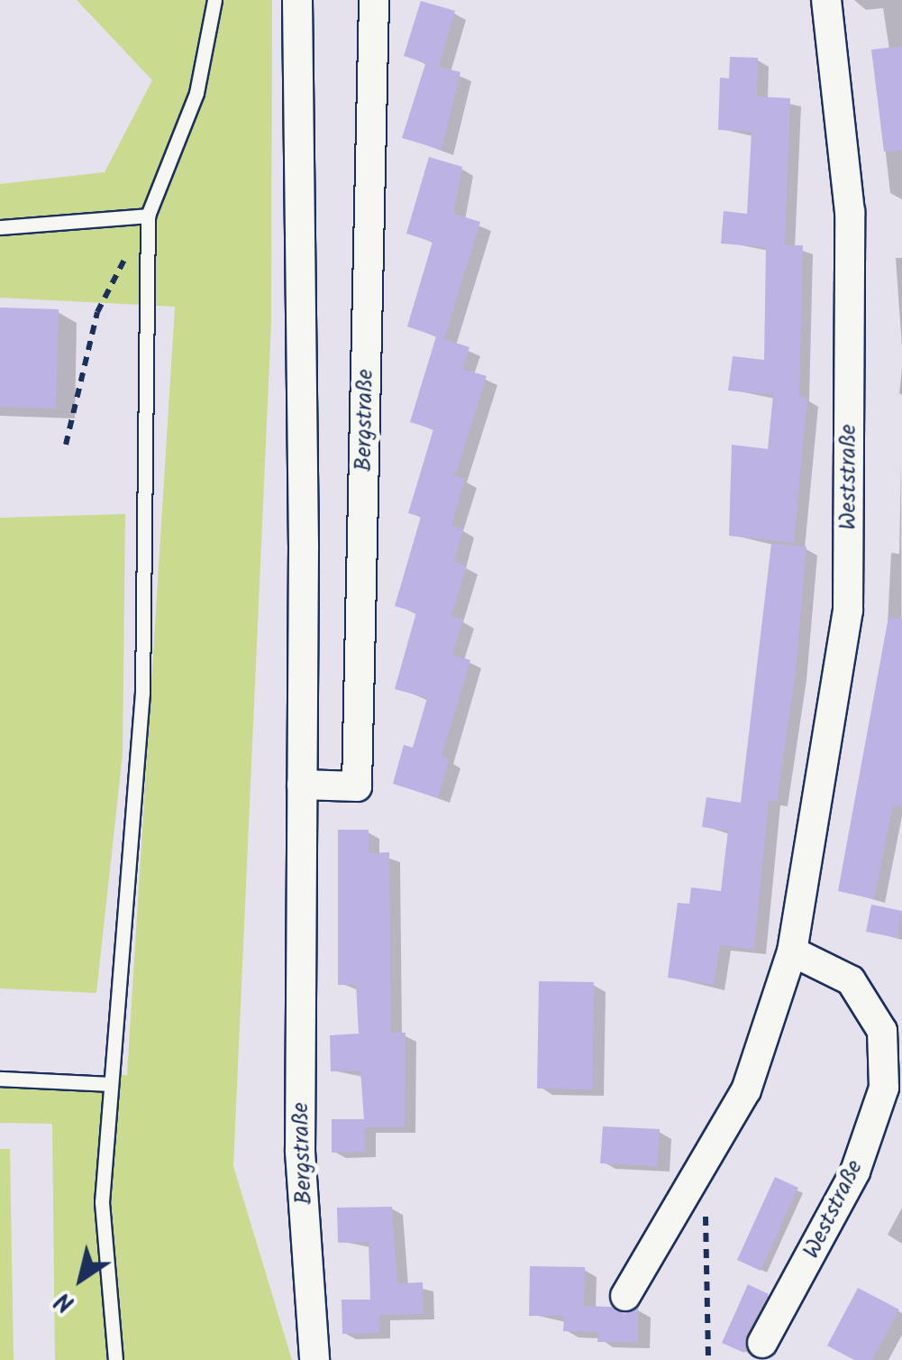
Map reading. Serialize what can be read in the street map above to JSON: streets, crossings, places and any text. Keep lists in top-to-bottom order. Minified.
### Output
{"streets":{"street":["Bergstraße","Weststraße"]},"north":"bottom left"}
